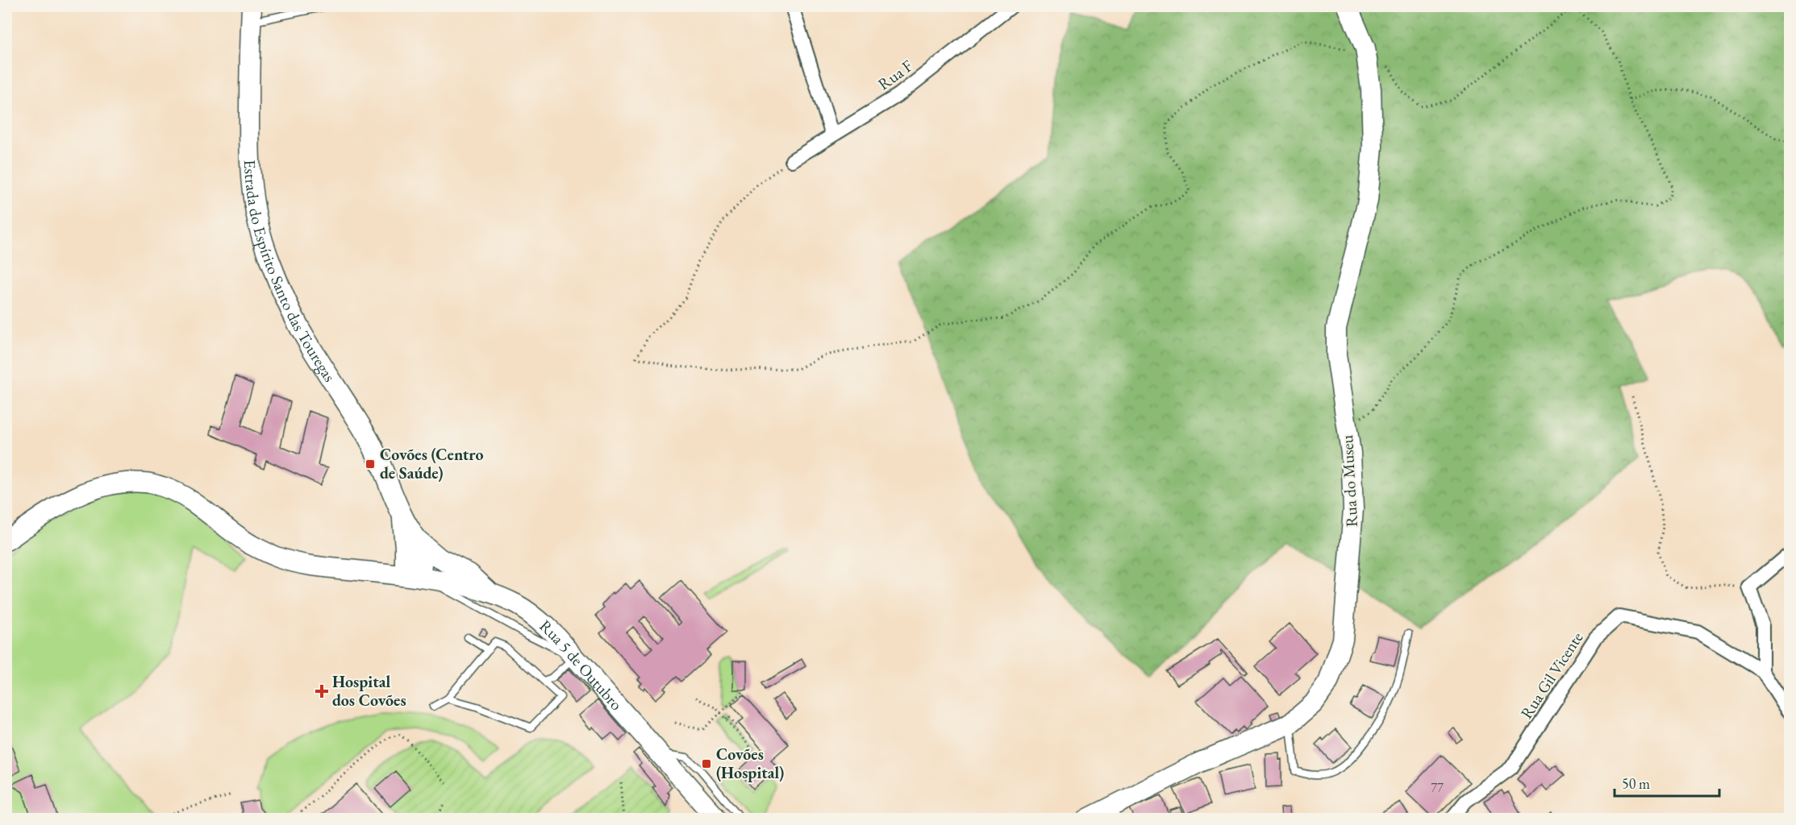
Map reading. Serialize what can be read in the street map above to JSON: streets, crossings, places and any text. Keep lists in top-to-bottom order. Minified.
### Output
{"streets":{"street":["Rua F","Estrada do Espírito Santo das Touregas","Rua do Museu","Rua 5 de Outubro","Rua Gil Vicente"]},"crossings":[["Estrada do Espírito Santo das Touregas","Rua 5 de Outubro"]],"places":{"transit":["Covões (Centro de Saúde)","Covões (Hospital)"],"health":["Hospital dos Covões"]},"house_numbers":["77"],"scale_bar":"50 m"}
